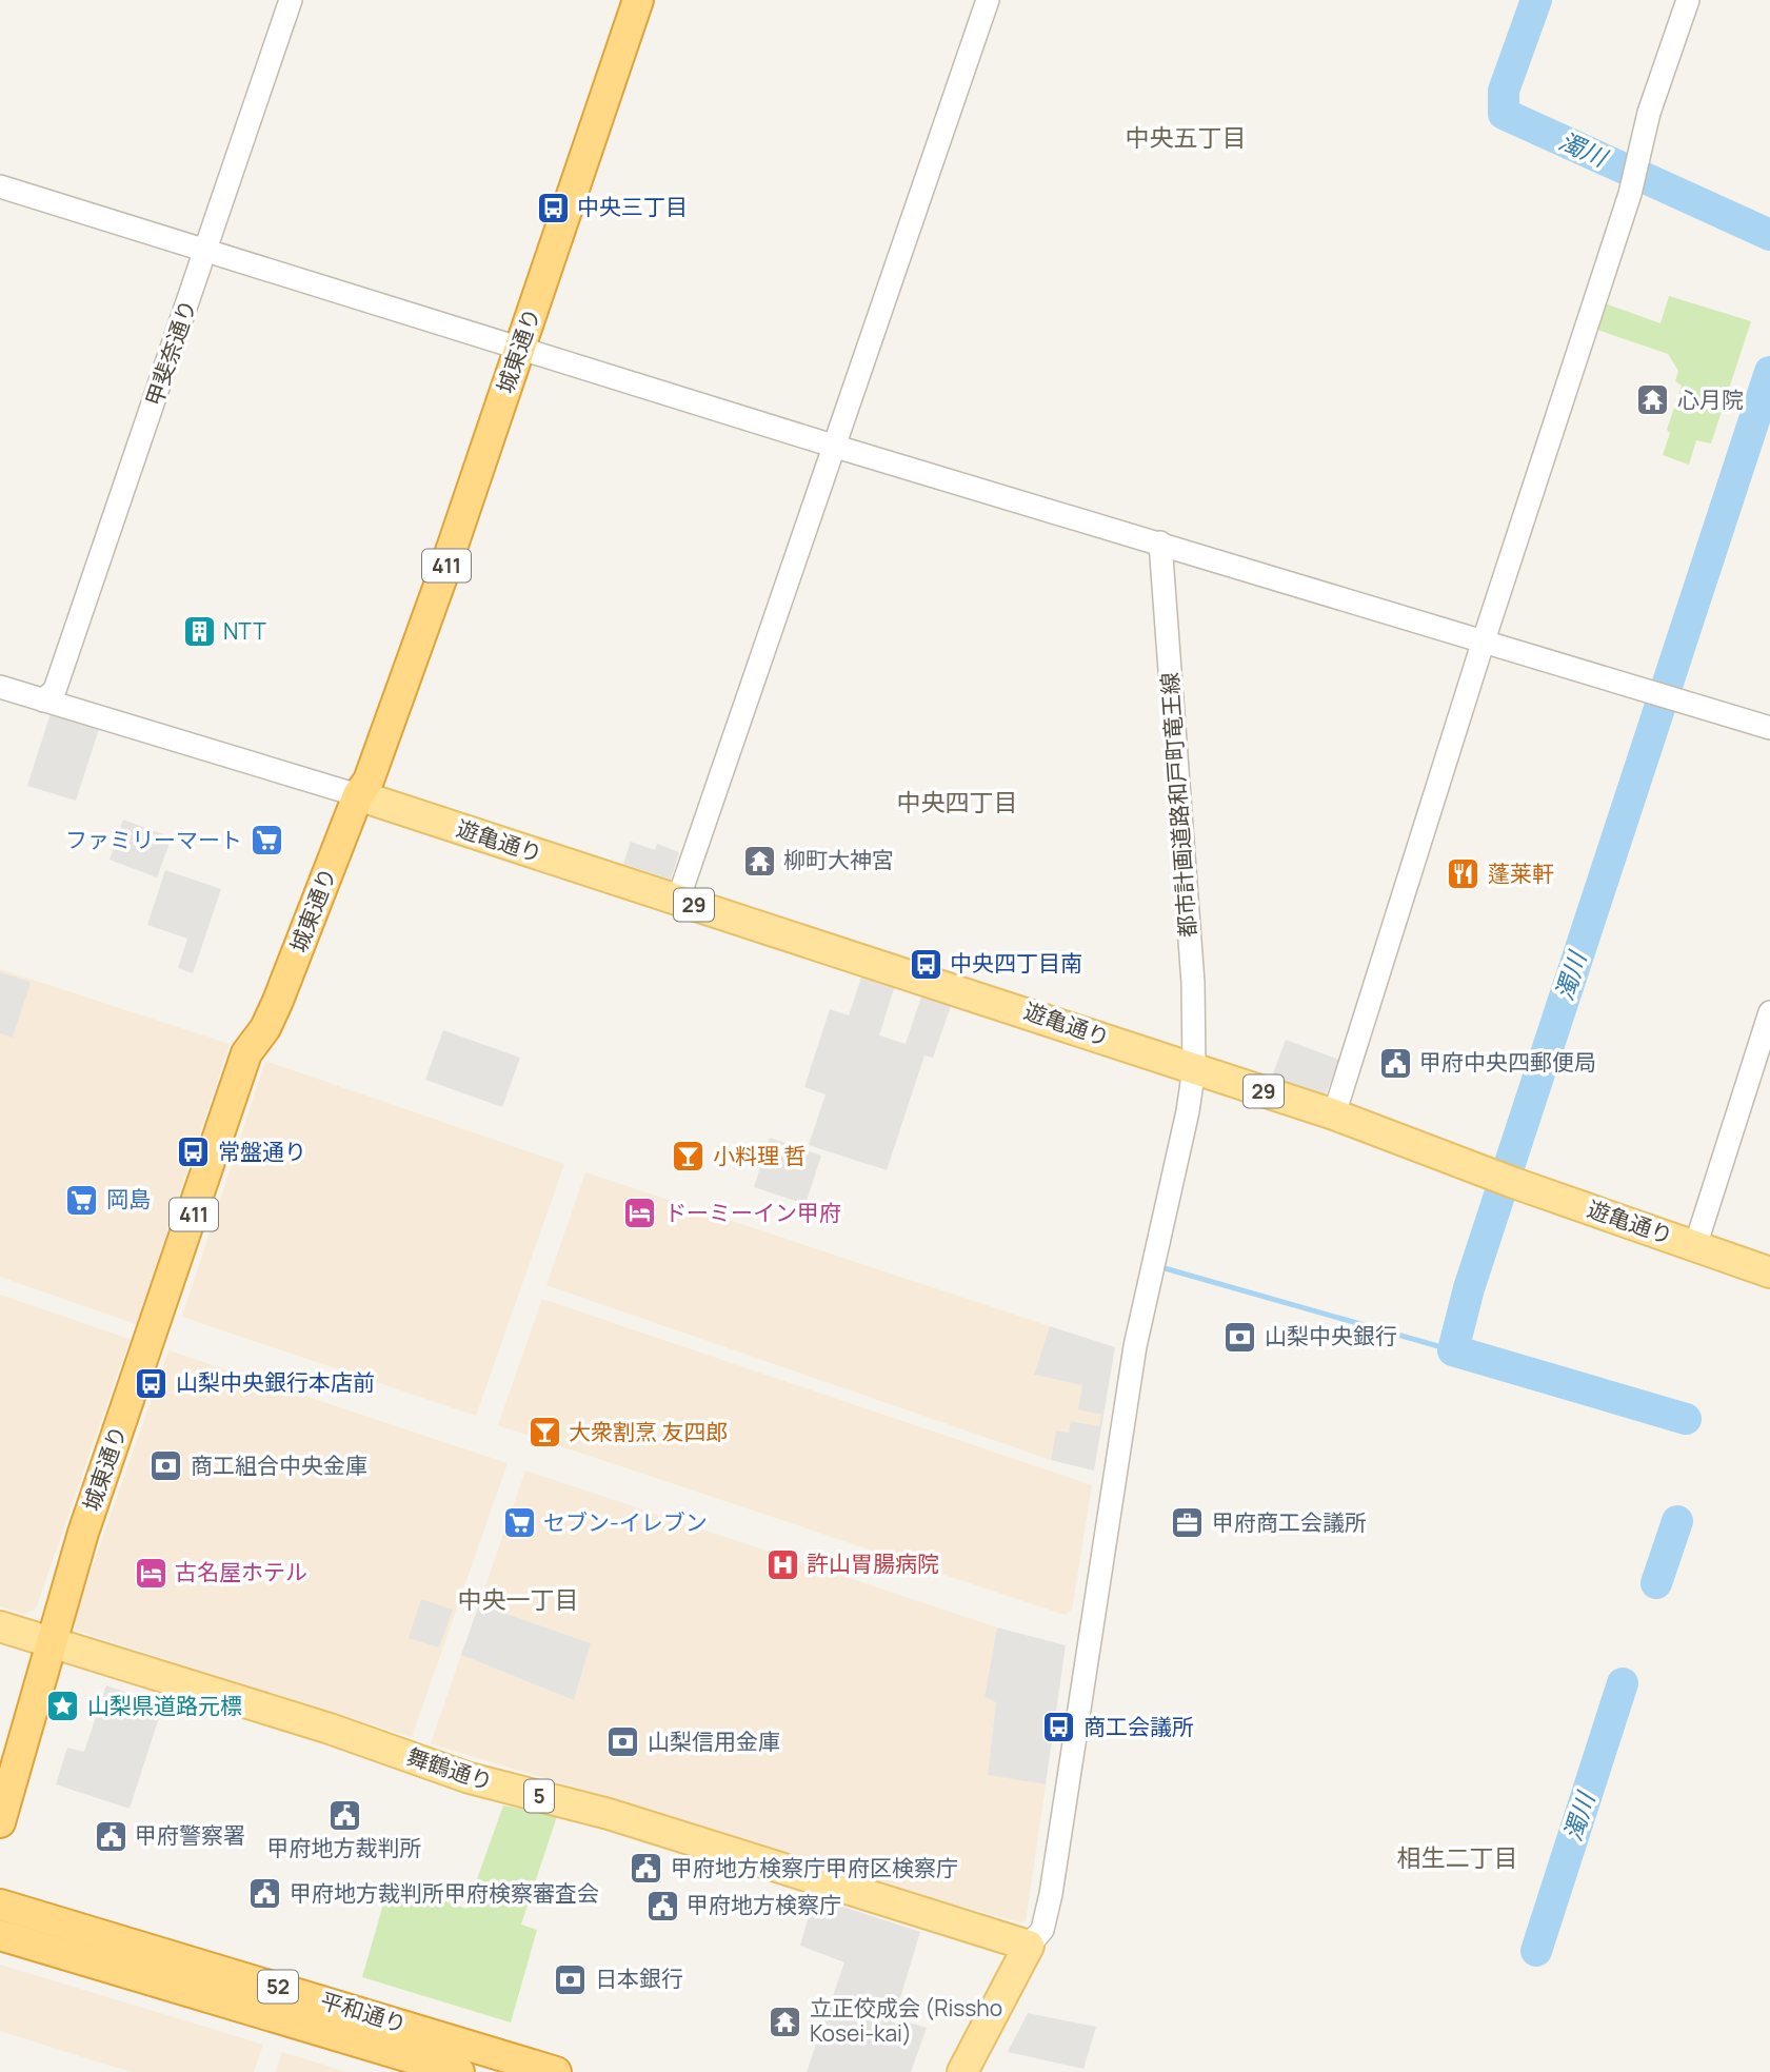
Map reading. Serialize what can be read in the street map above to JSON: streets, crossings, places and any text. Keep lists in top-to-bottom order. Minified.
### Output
{"streets":{"highway":["城東通り","411","52","平和通り"],"main road":["遊亀通り","29","舞鶴通り","5"],"street":["甲斐奈通り","都市計画道路和戸町竜王線"]},"crossings":[["城東通り","遊亀通り"],["城東通り","舞鶴通り"],["都市計画道路和戸町竜王線","遊亀通り"],["都市計画道路和戸町竜王線","舞鶴通り"]],"districts":["中央五丁目","中央四丁目","中央一丁目","相生二丁目"],"water":["濁川"],"places":{"bus stop":["中央三丁目","中央四丁目南","常盤通り","山梨中央銀行本店前","商工会議所"],"temple":["心月院","柳町大神宮","立正佼成会 (Rissho Kosei-kai)"],"building":["NTT"],"supermarket":["ファミリーマート","岡島","セブン-イレブン"],"restaurant":["蓬莱軒"],"public building":["甲府中央四郵便局","甲府地方裁判所","甲府警察署","甲府地方検察庁甲府区検察庁","甲府地方裁判所甲府検察審査会","甲府地方検察庁"],"bar":["小料理 哲","大衆割烹 友四郎"],"hotel":["ドーミーイン甲府","古名屋ホテル"],"bank":["山梨中央銀行","商工組合中央金庫","山梨信用金庫","日本銀行"],"office":["甲府商工会議所"],"hospital":["許山胃腸病院"],"place":["山梨県道路元標"]}}
